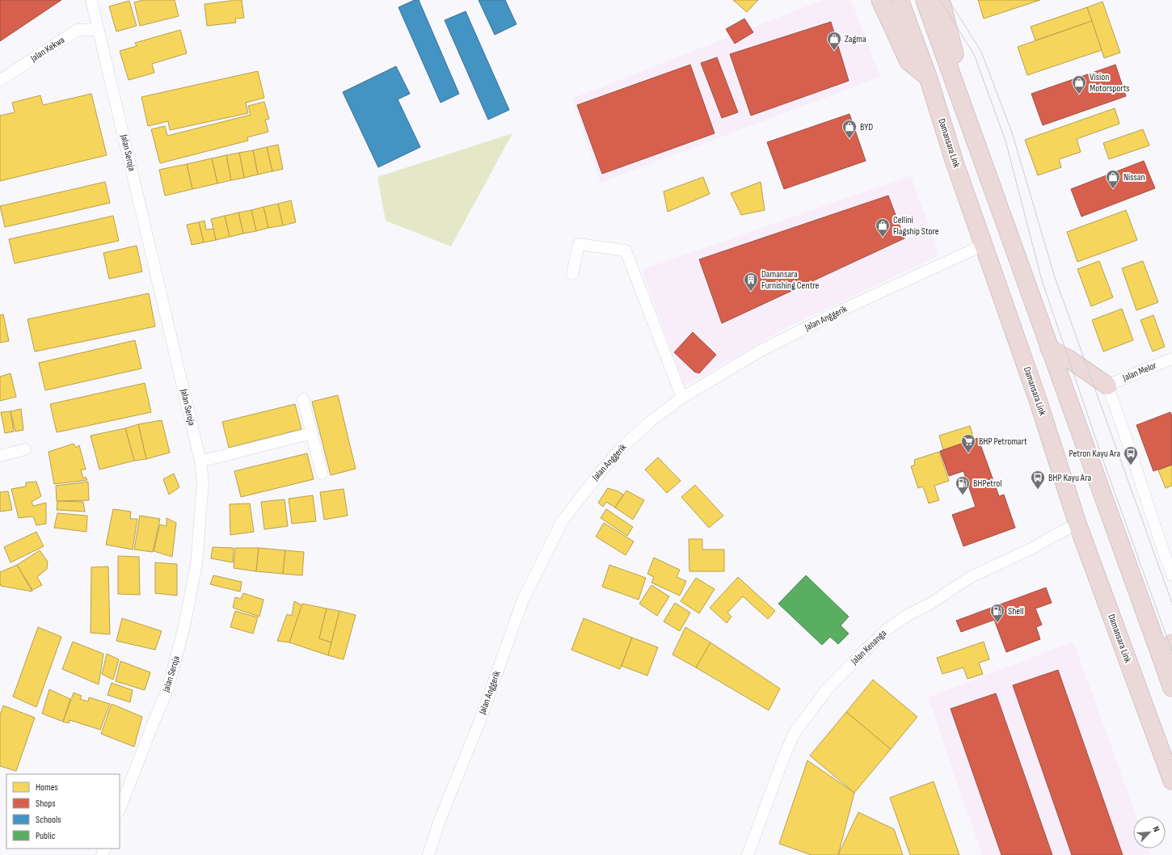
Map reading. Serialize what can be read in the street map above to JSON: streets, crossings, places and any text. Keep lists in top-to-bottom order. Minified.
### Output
{"streets":{"highway":["Damansara Link"],"street":["Jalan Kekwa","Jalan Seroja","Jalan Anggerik","Jalan Melor","Jalan Kenanga"]},"crossings":[["Jalan Kekwa","Jalan Seroja"],["Damansara Link","Jalan Anggerik"],["Damansara Link","Jalan Kenanga"]],"places":{"shop":["Zagma","Vision Motorsports","BYD","Nissan","Cellini Flagship Store"],"building":["Damansara Furnishing Centre"],"supermarket":["BHP Petromart"],"bus stop":["Petron Kayu Ara","BHP Kayu Ara"],"fuel station":["BHPetrol","Shell"]},"legend":["Homes","Shops","Schools","Public"],"north":"top right"}
